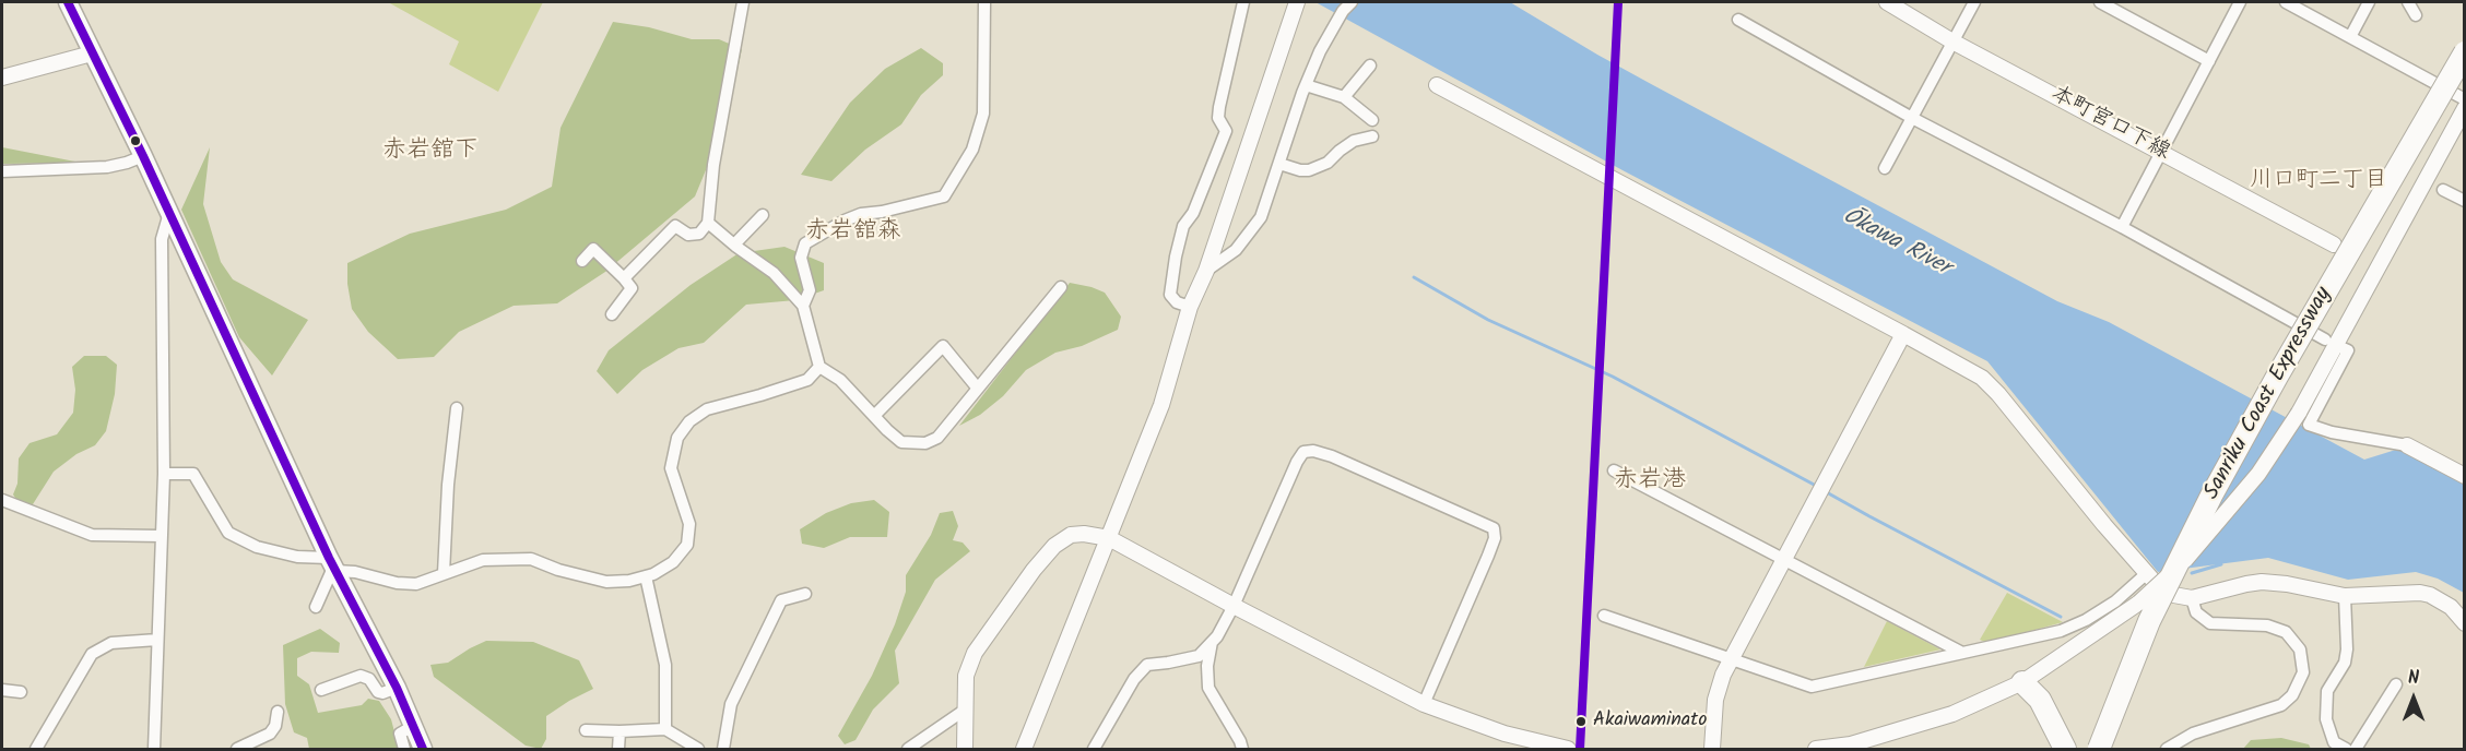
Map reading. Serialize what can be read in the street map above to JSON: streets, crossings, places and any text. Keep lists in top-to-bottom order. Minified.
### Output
{"streets":{"highway":["Sanriku Coast Expressway"],"street":["本町宮口下線"]},"districts":["赤岩舘下","川口町二丁目","赤岩舘森","赤岩港"],"water":["Ōkawa River"],"places":["Akaiwaminato"],"north":"top"}
